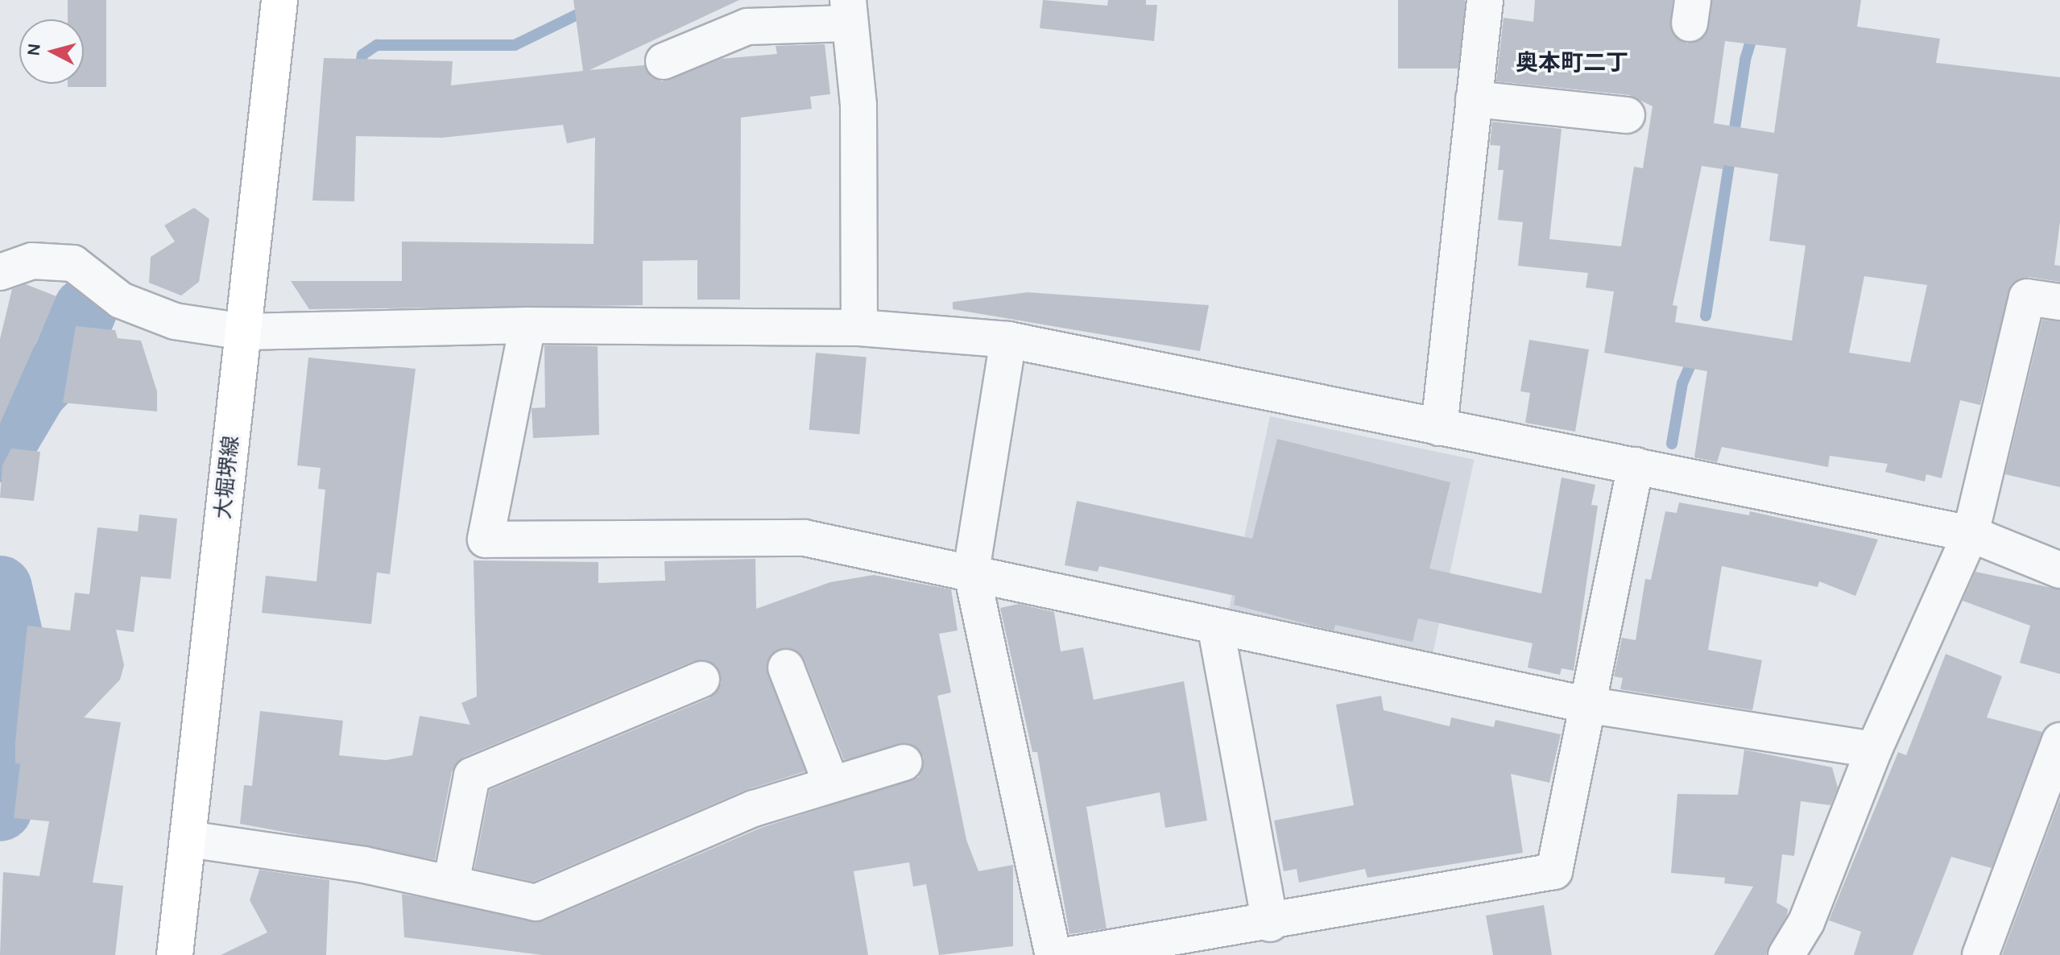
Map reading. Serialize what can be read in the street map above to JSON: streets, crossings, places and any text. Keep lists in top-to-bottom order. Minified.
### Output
{"streets":{"main road":["大堀堺線"]},"districts":["奥本町二丁"],"north":"left"}
